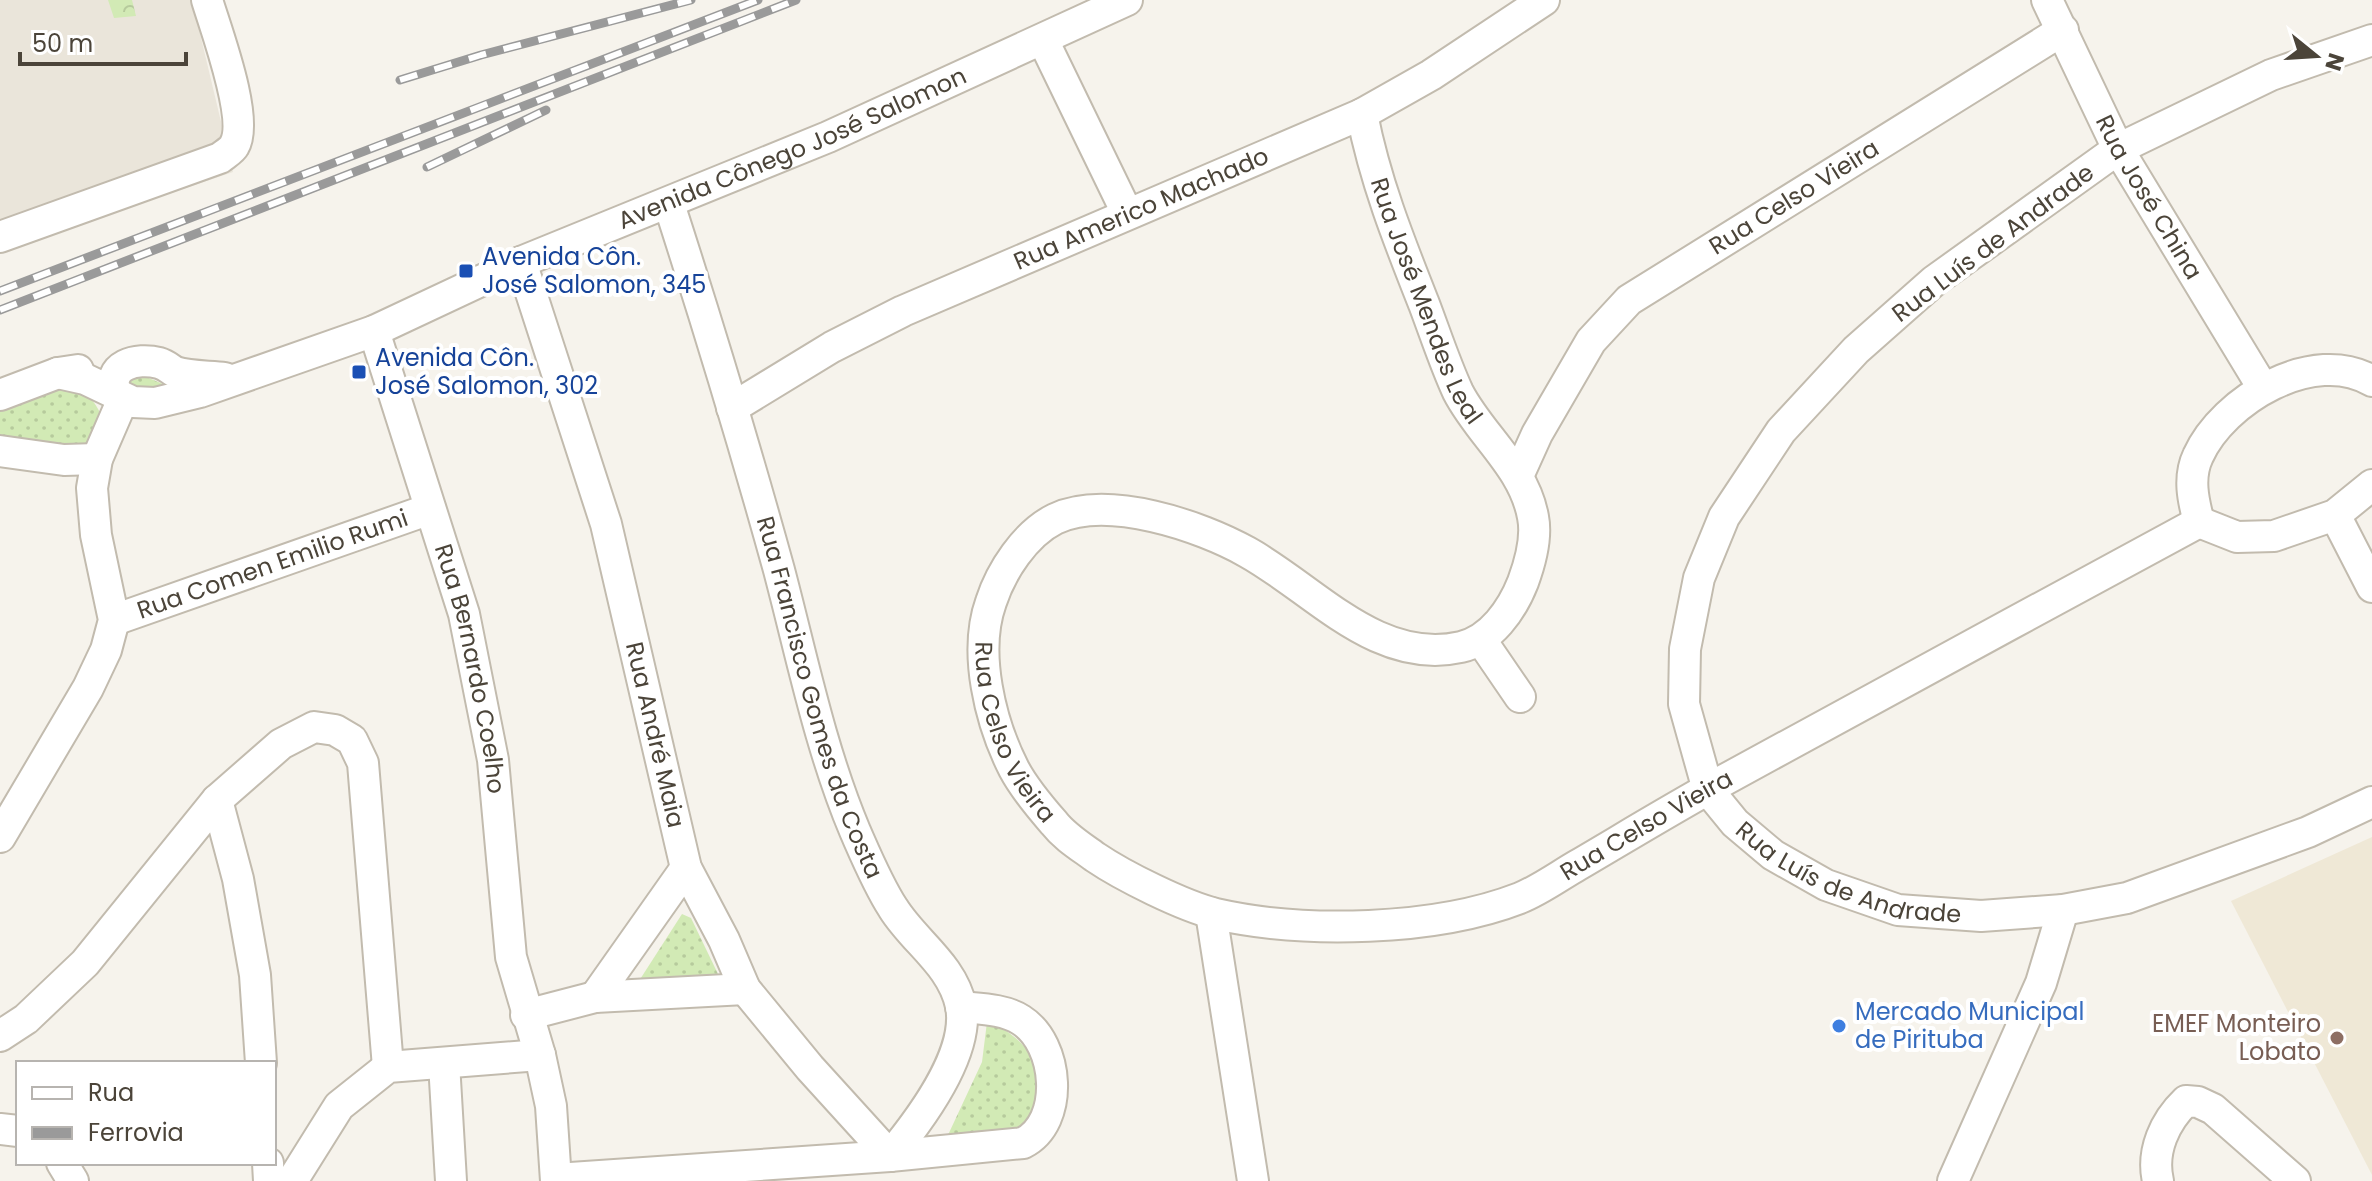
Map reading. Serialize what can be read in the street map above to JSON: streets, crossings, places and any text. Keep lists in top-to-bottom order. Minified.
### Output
{"streets":{"street":["Avenida Cônego José Salomon","Rua José China","Rua Celso Vieira","Rua Americo Machado","Rua Luís de Andrade","Rua José Mendes Leal","Rua Comen Emilio Rumi","Rua Bernardo Coelho","Rua Francisco Gomes da Costa","Rua André Maia"]},"crossings":[["Avenida Cônego José Salomon","Rua Bernardo Coelho"],["Avenida Cônego José Salomon","Rua Francisco Gomes da Costa"],["Avenida Cônego José Salomon","Rua André Maia"],["Rua José China","Rua Celso Vieira"],["Rua José China","Rua Luís de Andrade"],["Rua Celso Vieira","Rua Luís de Andrade"],["Rua Celso Vieira","Rua José Mendes Leal"],["Rua Americo Machado","Rua José Mendes Leal"],["Rua Americo Machado","Rua Francisco Gomes da Costa"],["Rua Comen Emilio Rumi","Rua Bernardo Coelho"]],"places":{"transit":["Avenida Côn. José Salomon, 345","Avenida Côn. José Salomon, 302"],"other":["Mercado Municipal de Pirituba","EMEF Monteiro Lobato"]},"legend":["Rua","Ferrovia"],"scale_bar":"50 m","north":"right"}
